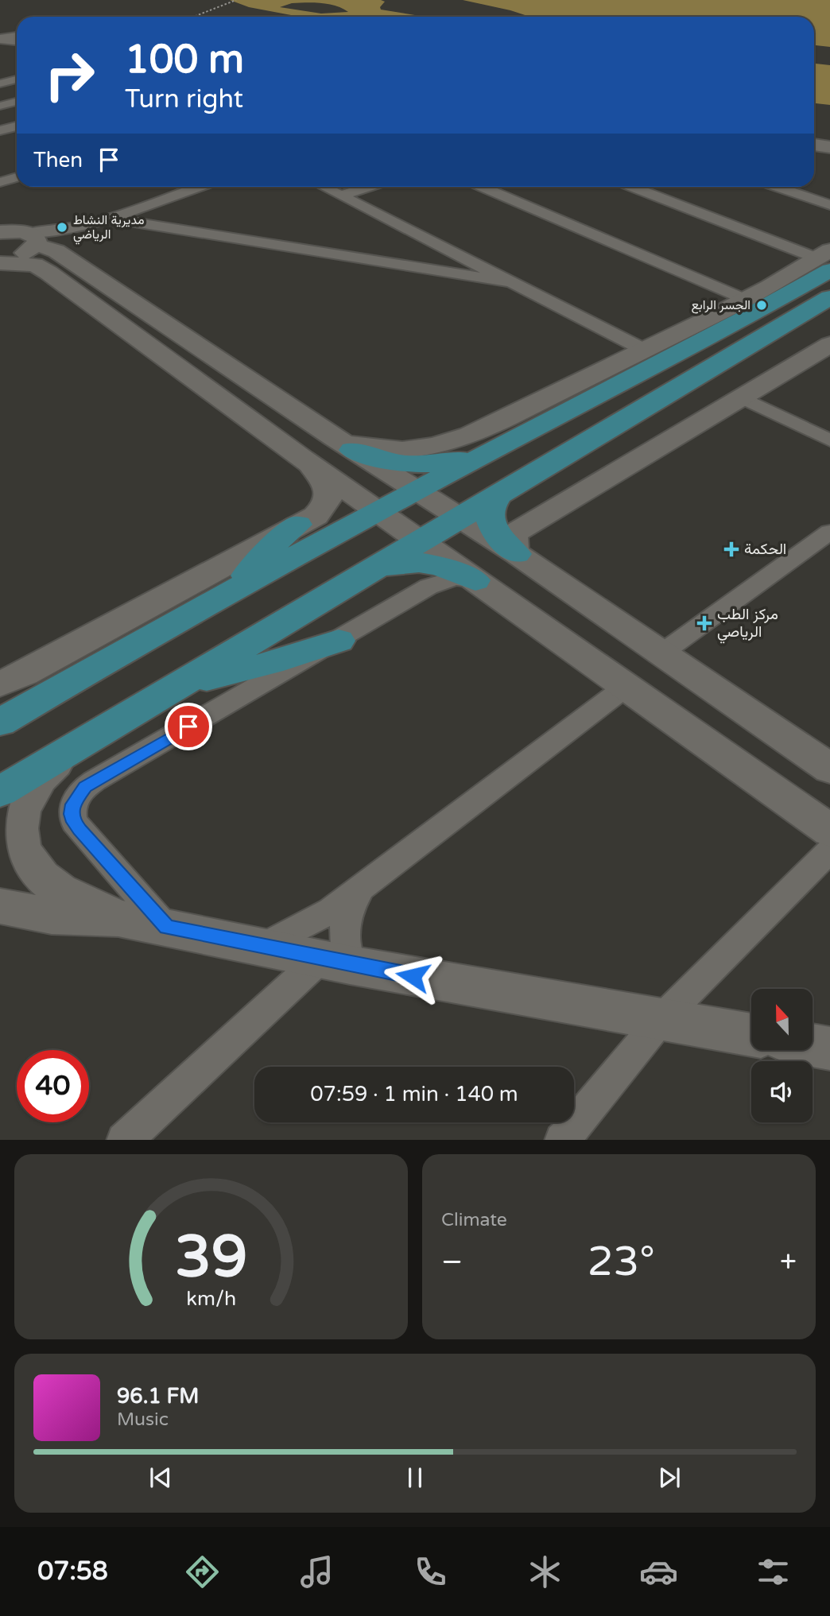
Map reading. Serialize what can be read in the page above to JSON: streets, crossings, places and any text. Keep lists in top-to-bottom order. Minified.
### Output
{"places":{"other":["مديرية النشاط الرياضي","الجسر الرابع"],"health":["الحكمة","مركز الطب الرياصي"]},"north":"top","page":{"turn":["100 m","Turn right"],"then":"Then","limit":"40","trip":"07:59 · 1 min · 140 m","tile":"Climate","heat":["−","23°","+"],"song":["96.1 FM","Music"],"tabs":"07:58","gauge":["39","km/h"]}}
